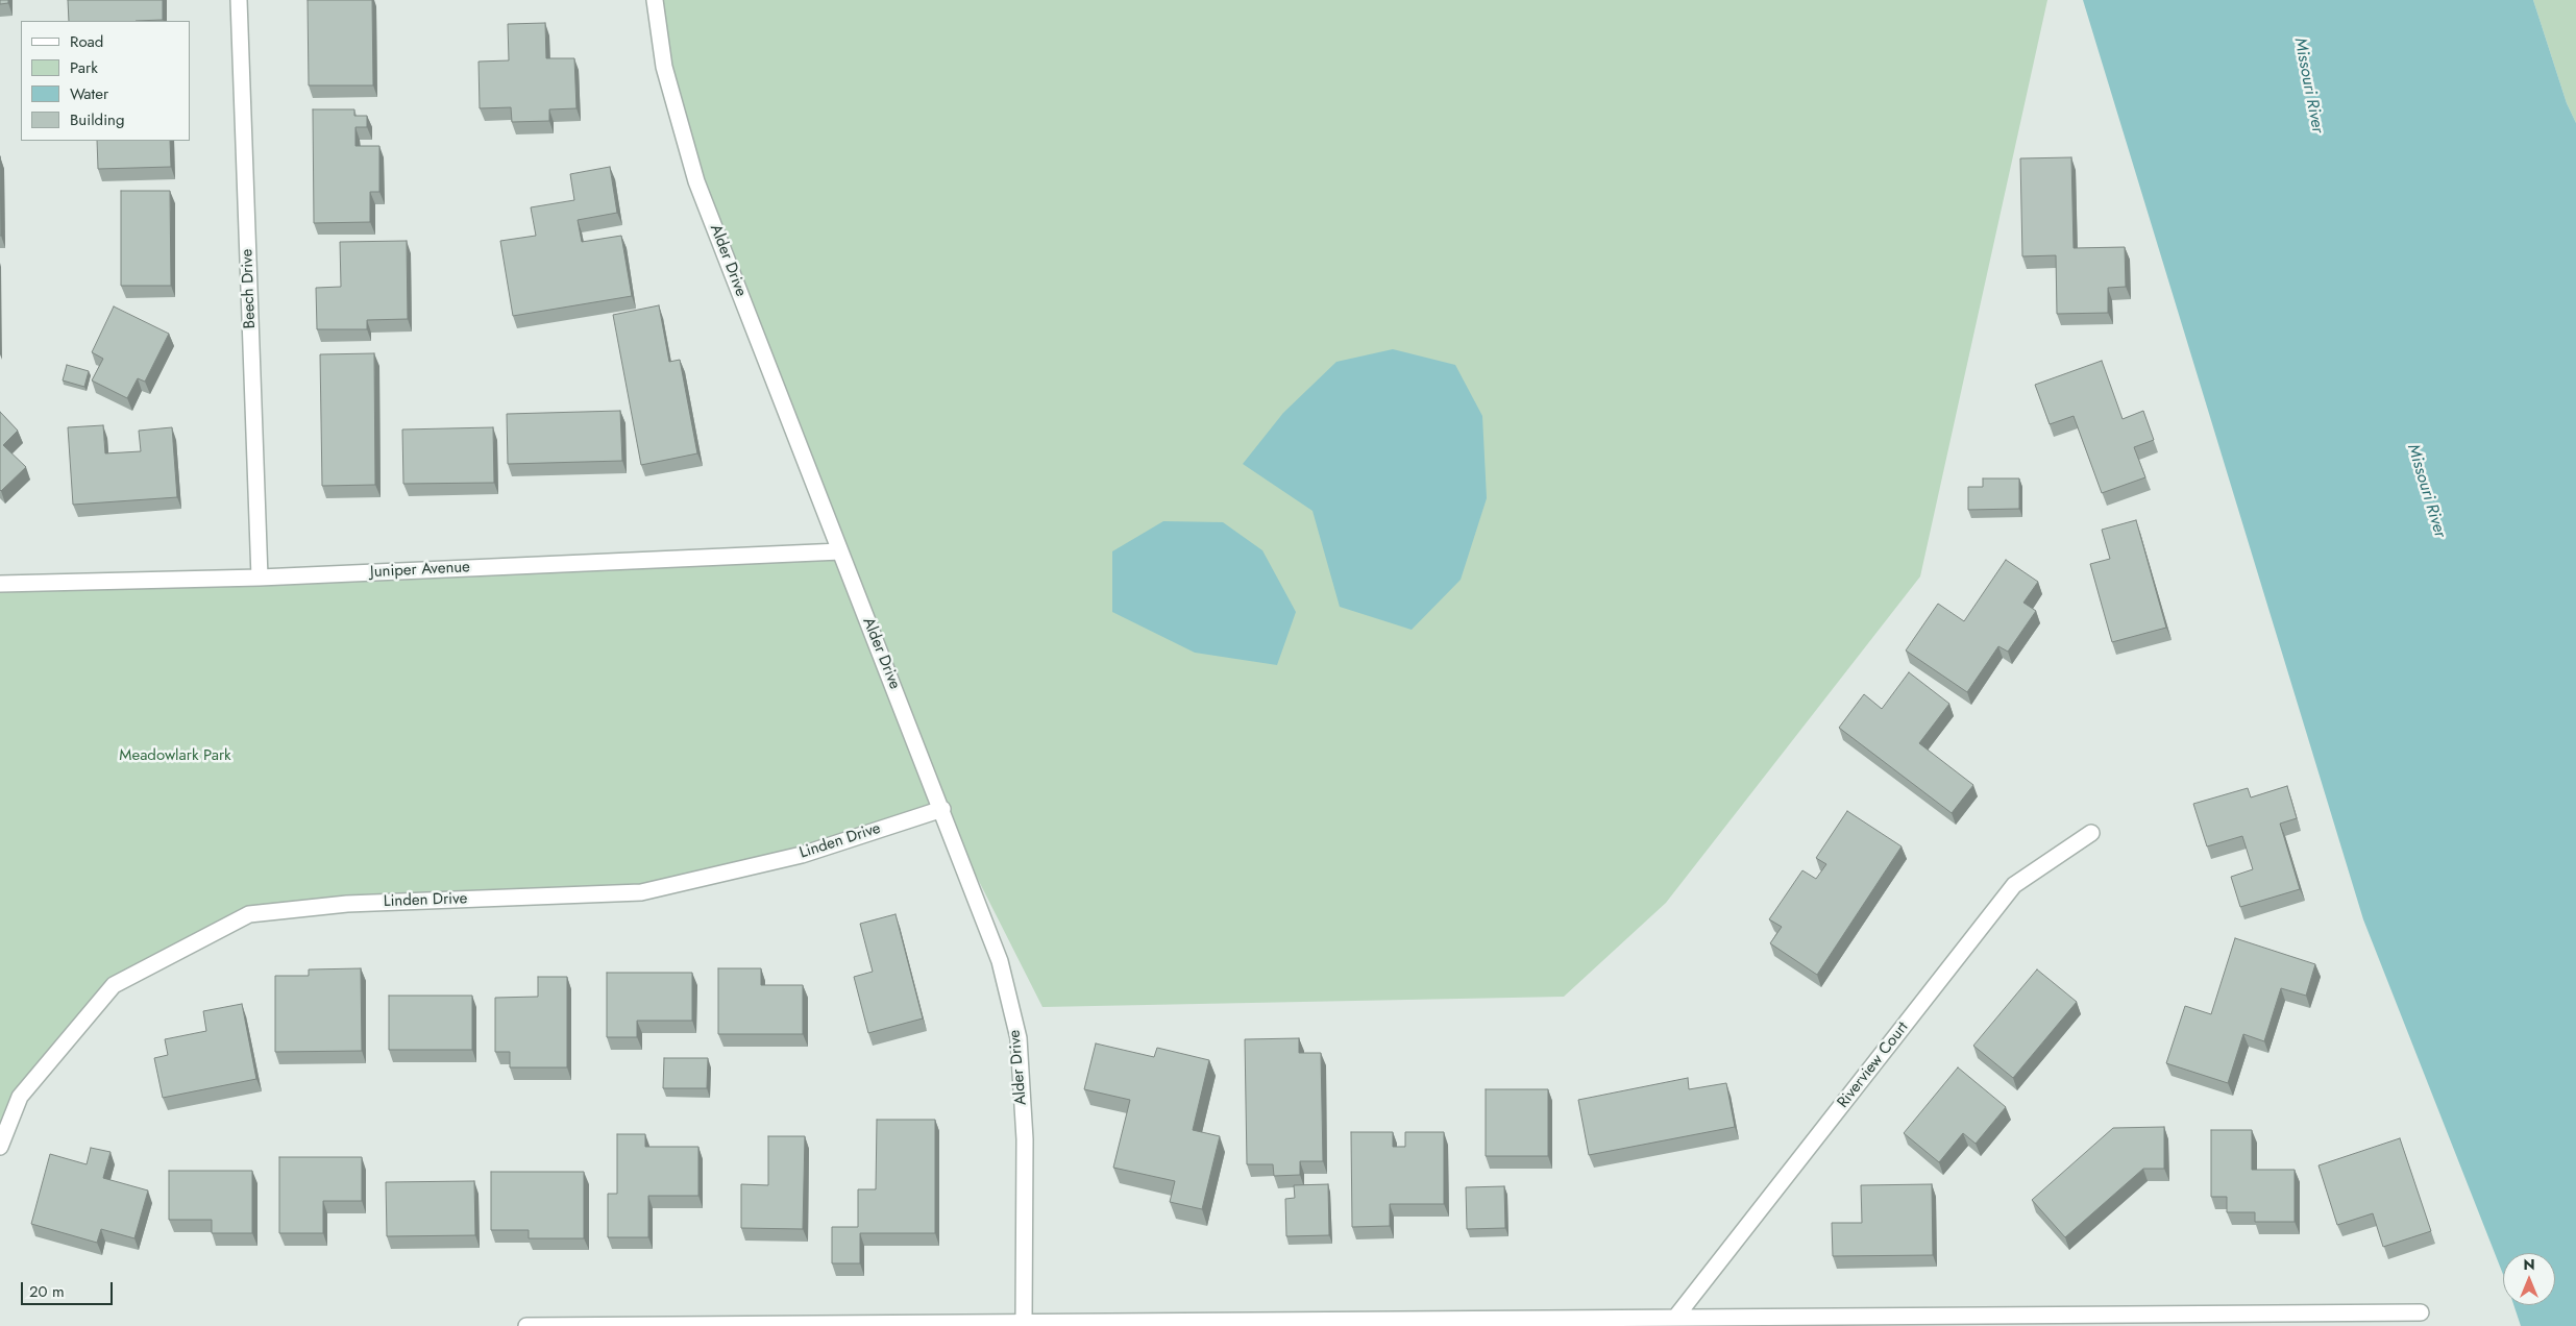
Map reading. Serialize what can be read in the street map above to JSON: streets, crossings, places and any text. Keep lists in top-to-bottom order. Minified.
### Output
{"streets":{"street":["Alder Drive","Beech Drive","Juniper Avenue","Linden Drive","Riverview Court"]},"crossings":[["Alder Drive","Juniper Avenue"],["Alder Drive","Linden Drive"],["Beech Drive","Juniper Avenue"]],"water":["Missouri River"],"parks":["Meadowlark Park"],"legend":["Road","Park","Water","Building"],"scale_bar":"20 m","north":"top"}
